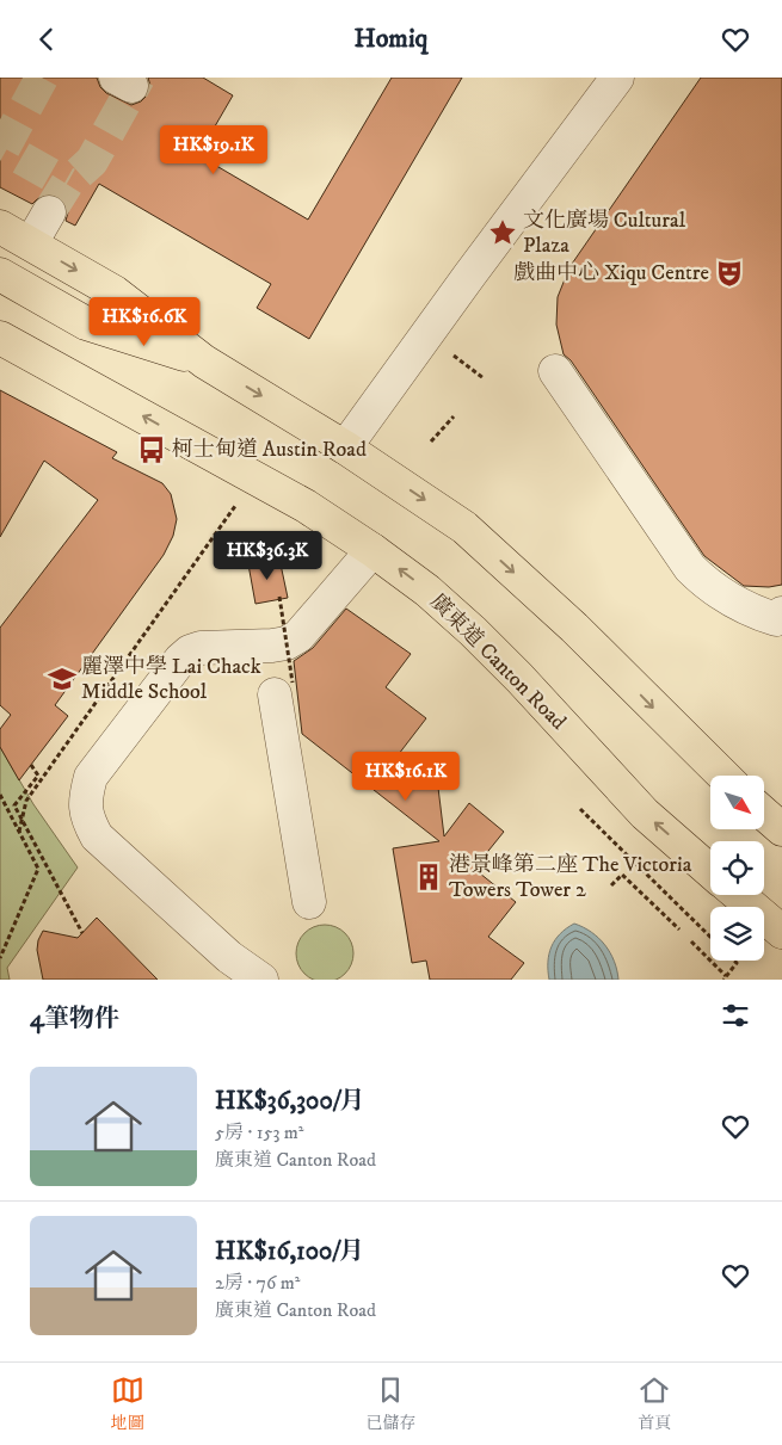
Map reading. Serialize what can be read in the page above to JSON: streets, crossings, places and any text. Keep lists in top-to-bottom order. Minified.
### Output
{"streets":{"main road":["廣東道 Canton Road"]},"places":{"place":["文化廣場 Cultural Plaza"],"theatre":["戲曲中心 Xiqu Centre"],"bus stop":["柯士甸道 Austin Road"],"school or university":["麗澤中學 Lai Chack Middle School"],"building":["港景峰第二座 The Victoria Towers Tower 2"]},"north":"bottom right","page":{"header":"Homiq","price":["HK$19.1K","HK$16.6K","HK$36.3K","HK$16.1K"],"heading":"4筆物件","list":[{"name":"HK$36,300/月","note":"5房 · 153 m² · 廣東道 Canton Road"},{"name":"HK$16,100/月","note":"2房 · 76 m² · 廣東道 Canton Road"}],"tabs":["地圖","已儲存","首頁"]}}
